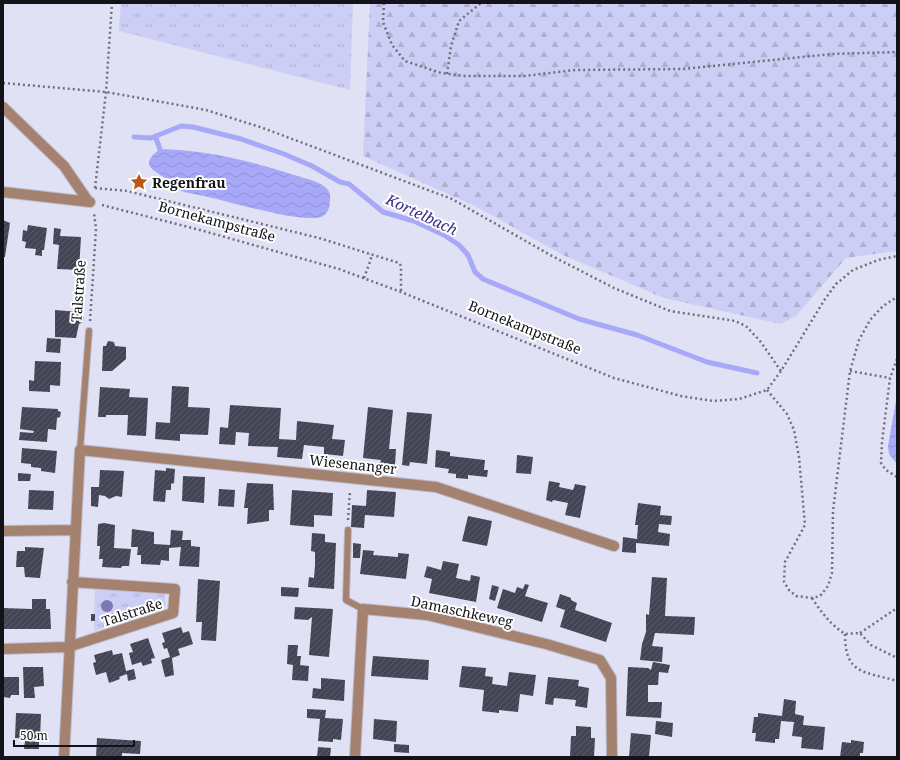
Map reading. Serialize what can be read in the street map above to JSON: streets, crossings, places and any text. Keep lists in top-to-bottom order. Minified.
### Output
{"streets":{"street":["Talstraße","Wiesenanger","Damaschkeweg"],"path":["Bornekampstraße"]},"crossings":[["Bornekampstraße","Talstraße"],["Talstraße","Wiesenanger"]],"water":["Kortelbach"],"places":{"place":["Regenfrau"]},"scale_bar":"50 m"}
